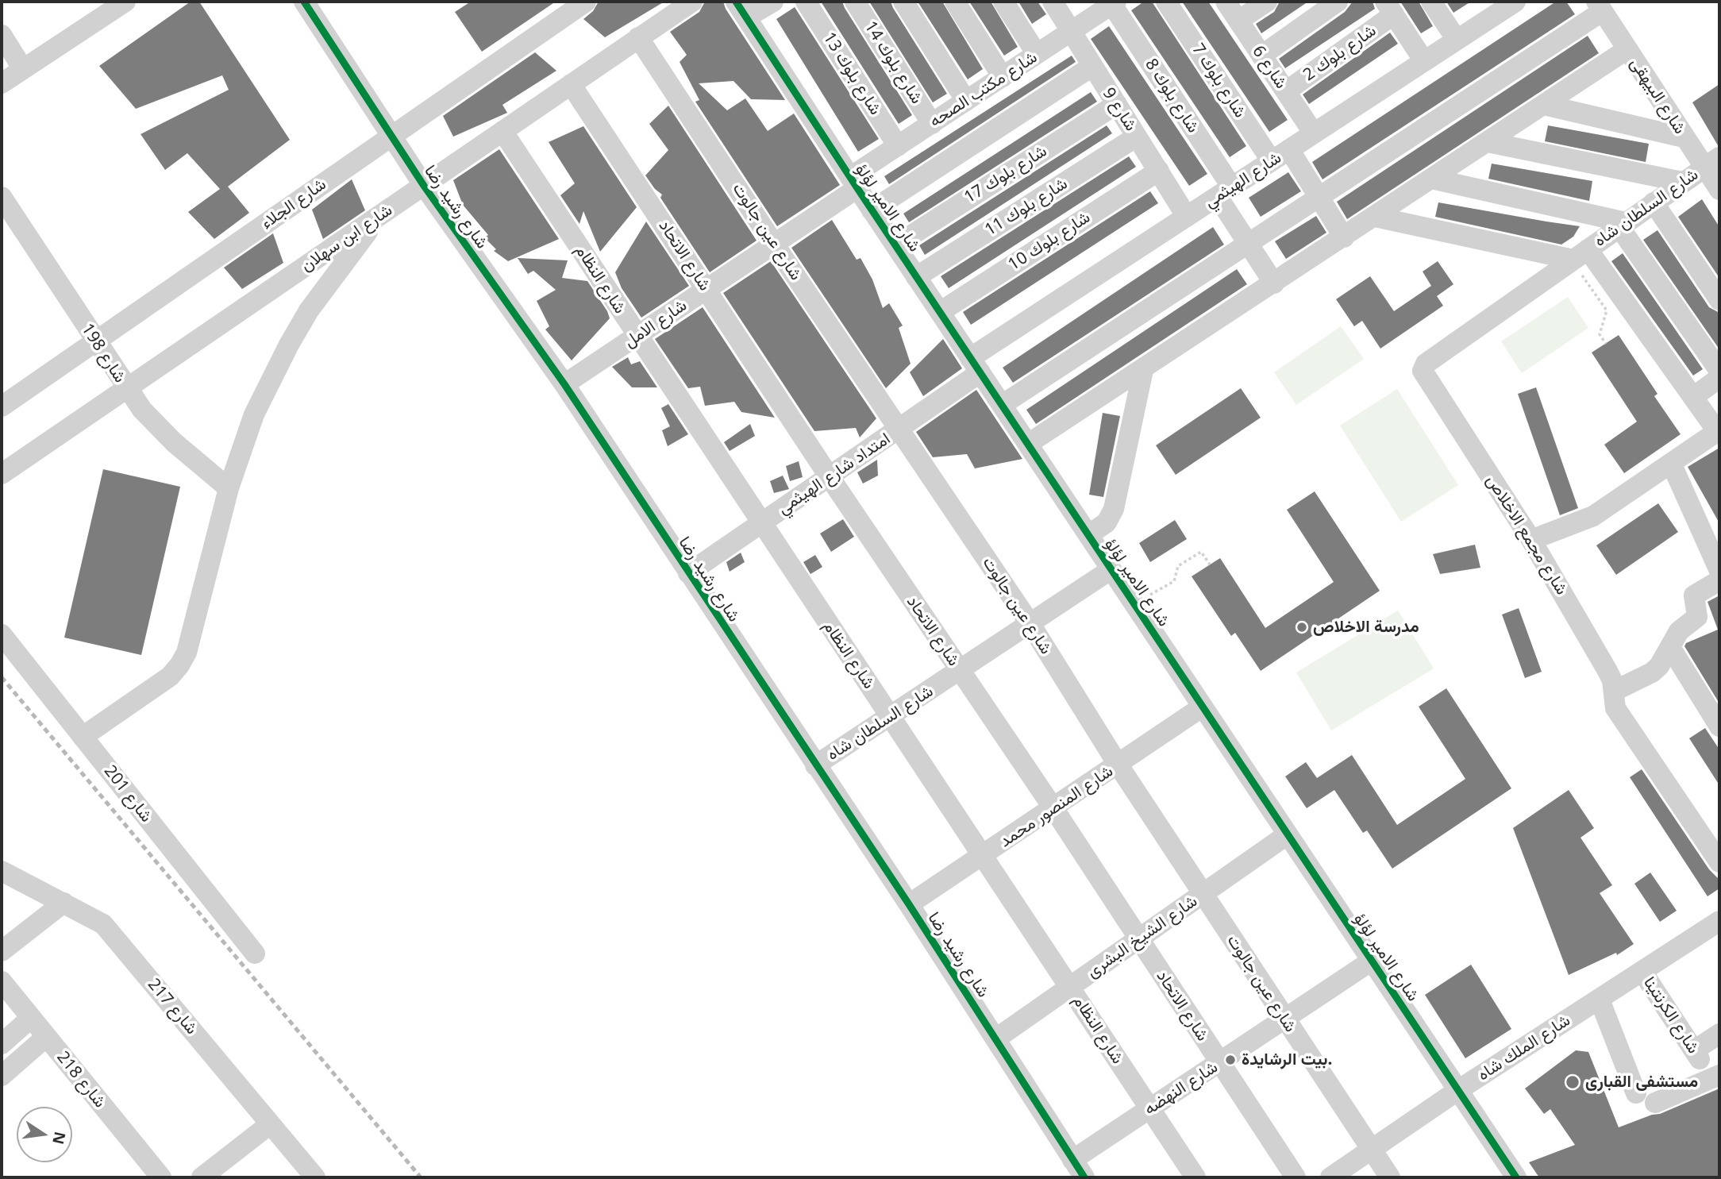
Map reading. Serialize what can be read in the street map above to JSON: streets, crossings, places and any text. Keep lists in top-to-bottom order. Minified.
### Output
{"streets":{"street":["شارع بلوك 2","شارع بلوك 14","شارع 6","شارع بلوك 13","شارع بلوك 7","شارع مكتب الصحه","شارع بلوك 8","شارع البيهقى","شارع 9","شارع بلوك 17","شارع الهيثمي","شارع الجلاء","شارع رشيد رضا","شارع بلوك 11","شارع الامير لؤلؤ","شارع السلطان شاه","شارع عين جالوت","شارع ابن سهلان","شارع بلوك 10","شارع الاتحاد","شارع النظام","شارع الامل","شارع 198","امتداد شارع الهيثمي","شارع مجمع الاخلاص","شارع 201","شارع المنصور محمد","شارع الشيخ البشرى","شارع 217","شارع الكرنتينا","شارع الملك شاه","شارع 218","شارع النهضه"]},"crossings":[["شارع بلوك 2","شارع 6"],["شارع بلوك 14","شارع مكتب الصحه"],["شارع 6","شارع الهيثمي"],["شارع بلوك 13","شارع مكتب الصحه"],["شارع بلوك 7","شارع الهيثمي"],["شارع مكتب الصحه","شارع بلوك 8"],["شارع مكتب الصحه","شارع 9"],["شارع مكتب الصحه","شارع الامير لؤلؤ"],["شارع مكتب الصحه","شارع الامل"],["شارع بلوك 8","شارع الهيثمي"],["شارع البيهقى","شارع السلطان شاه"],["شارع 9","شارع بلوك 17"],["شارع 9","شارع الهيثمي"],["شارع 9","شارع بلوك 11"],["شارع 9","شارع بلوك 10"],["شارع بلوك 17","شارع الامير لؤلؤ"],["شارع الهيثمي","شارع الامير لؤلؤ"],["شارع الهيثمي","امتداد شارع الهيثمي"],["شارع الجلاء","شارع رشيد رضا"],["شارع الجلاء","شارع 198"],["شارع رشيد رضا","شارع السلطان شاه"],["شارع رشيد رضا","شارع ابن سهلان"],["شارع رشيد رضا","شارع الامل"],["شارع رشيد رضا","امتداد شارع الهيثمي"],["شارع رشيد رضا","شارع المنصور محمد"],["شارع رشيد رضا","شارع الشيخ البشرى"],["شارع رشيد رضا","شارع النهضه"],["شارع بلوك 11","شارع الامير لؤلؤ"],["شارع الامير لؤلؤ","شارع السلطان شاه"],["شارع الامير لؤلؤ","شارع بلوك 10"],["شارع الامير لؤلؤ","شارع الامل"],["شارع الامير لؤلؤ","امتداد شارع الهيثمي"],["شارع الامير لؤلؤ","شارع المنصور محمد"],["شارع الامير لؤلؤ","شارع الشيخ البشرى"],["شارع الامير لؤلؤ","شارع الملك شاه"],["شارع الامير لؤلؤ","شارع النهضه"],["شارع السلطان شاه","شارع عين جالوت"],["شارع السلطان شاه","شارع الاتحاد"],["شارع السلطان شاه","شارع النظام"],["شارع السلطان شاه","شارع مجمع الاخلاص"],["شارع عين جالوت","شارع ابن سهلان"],["شارع عين جالوت","شارع الامل"],["شارع عين جالوت","امتداد شارع الهيثمي"],["شارع عين جالوت","شارع المنصور محمد"],["شارع عين جالوت","شارع الشيخ البشرى"],["شارع عين جالوت","شارع الملك شاه"],["شارع عين جالوت","شارع النهضه"],["شارع ابن سهلان","شارع الاتحاد"],["شارع ابن سهلان","شارع النظام"],["شارع ابن سهلان","شارع 198"],["شارع الاتحاد","شارع الامل"],["شارع الاتحاد","امتداد شارع الهيثمي"],["شارع الاتحاد","شارع المنصور محمد"],["شارع الاتحاد","شارع الشيخ البشرى"],["شارع الاتحاد","شارع النهضه"],["شارع النظام","شارع الامل"],["شارع النظام","امتداد شارع الهيثمي"],["شارع النظام","شارع المنصور محمد"],["شارع النظام","شارع الشيخ البشرى"],["شارع النظام","شارع النهضه"],["شارع الكرنتينا","شارع الملك شاه"]],"places":["مدرسة الاخلاص","بيت الرشايدة.","مستشفى القبارى"],"north":"right"}
